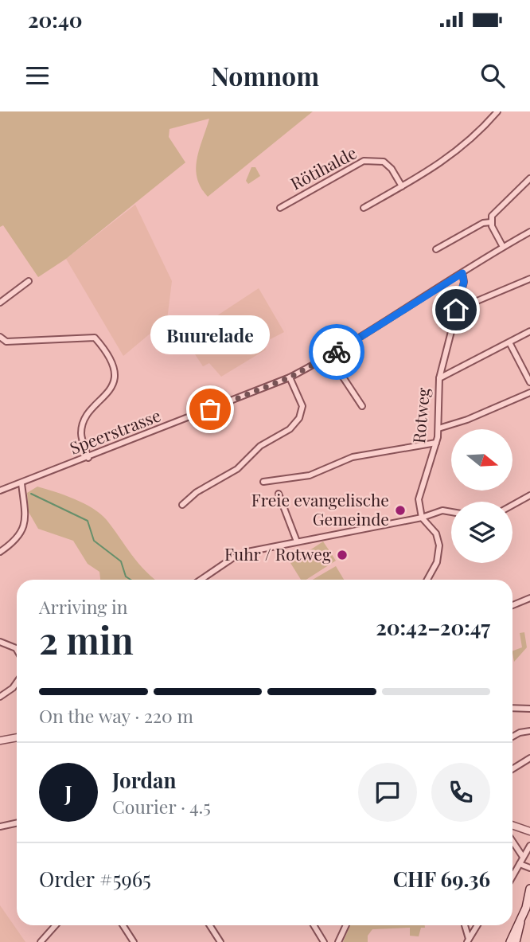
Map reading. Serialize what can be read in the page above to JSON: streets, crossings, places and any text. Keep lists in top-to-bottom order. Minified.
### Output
{"streets":{"street":["Rötihalde","Rotweg","Speerstrasse"]},"crossings":[["Rotweg","Speerstrasse"]],"places":["Buurelade","Freie evangelische Gemeinde","Fuhr / Rotweg"],"north":"right","page":{"status":"20:40","header":"Nomnom","bubble":"Buurelade","heading":["2 min","Arriving in","20:42–20:47"],"panel":["Jordan","Courier · 4.5","Order #5965","CHF 69.36"],"bar":"On the way · 220 m","round":"J"}}
